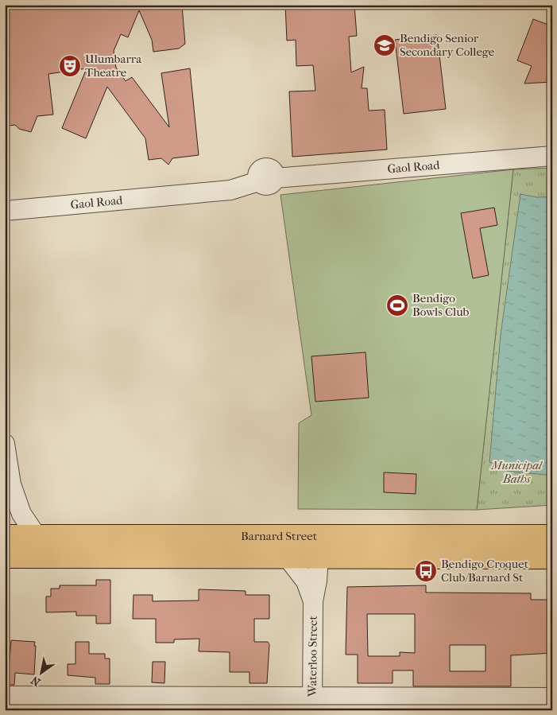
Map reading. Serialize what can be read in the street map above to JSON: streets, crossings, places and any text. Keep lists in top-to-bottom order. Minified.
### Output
{"streets":{"main road":["Barnard Street"],"street":["Gaol Road","Waterloo Street"]},"crossings":[["Barnard Street","Waterloo Street"]],"parks":["Municipal Baths"],"places":{"school or university":["Bendigo Senior Secondary College"],"theatre":["Ulumbarra Theatre"],"sports":["Bendigo Bowls Club"],"bus stop":["Bendigo Croquet Club/Barnard St"]},"north":"bottom left"}
